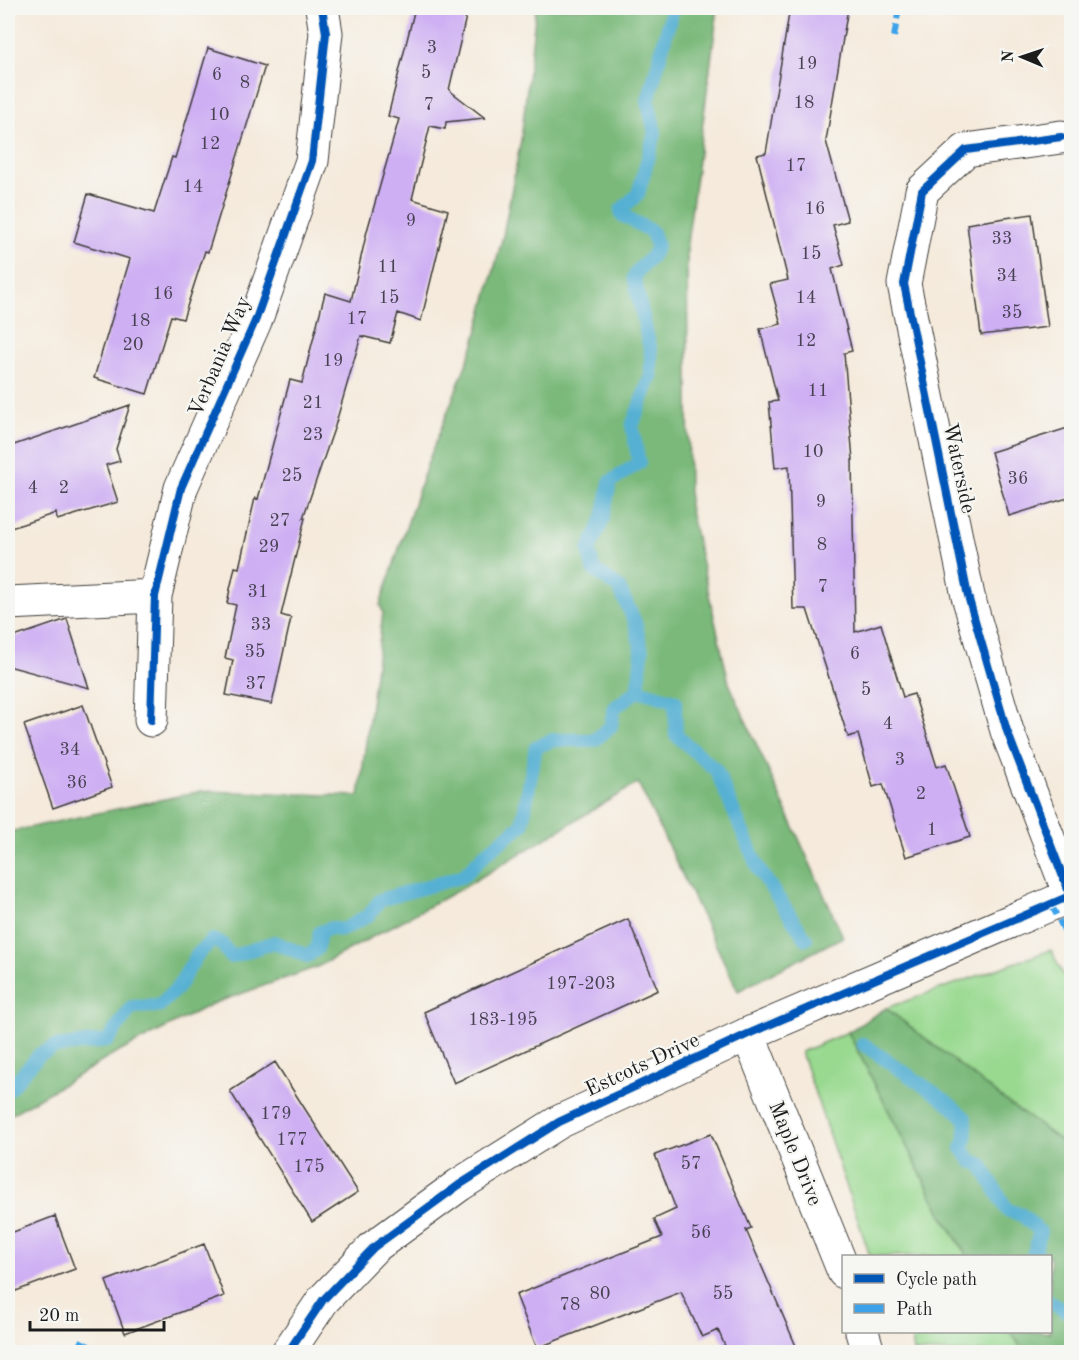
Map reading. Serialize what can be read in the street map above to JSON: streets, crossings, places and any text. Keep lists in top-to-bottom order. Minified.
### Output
{"streets":{"street":["Verbania Way","Waterside","Estcots Drive","Maple Drive"]},"crossings":[["Waterside","Estcots Drive"],["Estcots Drive","Maple Drive"]],"house_numbers":["3","19","5","6","8","18","7","10","12","17","14","16","9","33","15","11","34","16","15","14","35","17","18","12","20","19","11","21","23","10","25","36","4","2","9","27","8","29","7","31","33","35","6","37","5","4","34","3","36","2","1","197-203","183-195","179","177","57","175","56","80","55","78"],"legend":["Cycle path","Path"],"scale_bar":"20 m","north":"left"}
